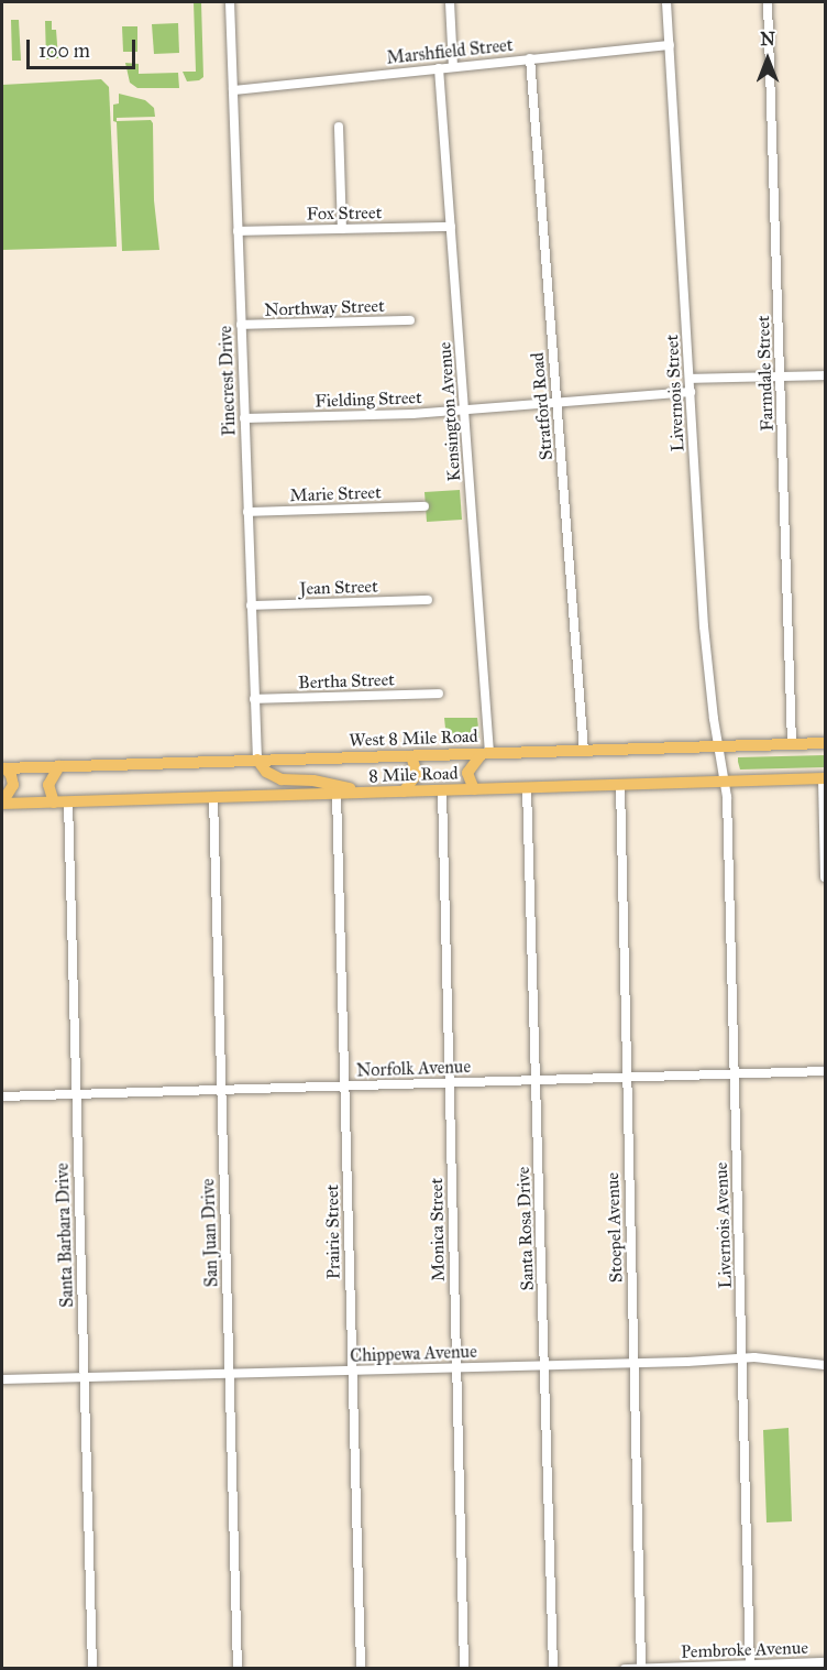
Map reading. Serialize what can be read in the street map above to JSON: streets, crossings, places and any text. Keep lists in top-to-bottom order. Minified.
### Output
{"streets":{"highway":["West 8 Mile Road","8 Mile Road"],"street":["Marshfield Street","Fox Street","Northway Street","Farmdale Street","Pinecrest Drive","Livernois Street","Fielding Street","Stratford Road","Kensington Avenue","Marie Street","Jean Street","Bertha Street","Norfolk Avenue","Livernois Avenue","Stoepel Avenue","Santa Rosa Drive","Monica Street","Prairie Street","San Juan Drive","Santa Barbara Drive","Chippewa Avenue","Pembroke Avenue"]},"crossings":[["Marshfield Street","Pinecrest Drive"],["Marshfield Street","Livernois Street"],["Marshfield Street","Stratford Road"],["Marshfield Street","Kensington Avenue"],["Fox Street","Pinecrest Drive"],["Fox Street","Kensington Avenue"],["Northway Street","Pinecrest Drive"],["Farmdale Street","West 8 Mile Road"],["Pinecrest Drive","Fielding Street"],["Pinecrest Drive","Marie Street"],["Pinecrest Drive","Jean Street"],["Pinecrest Drive","Bertha Street"],["Pinecrest Drive","West 8 Mile Road"],["Livernois Street","Fielding Street"],["Livernois Street","West 8 Mile Road"],["Livernois Street","8 Mile Road"],["Livernois Street","Livernois Avenue"],["Fielding Street","Stratford Road"],["Fielding Street","Kensington Avenue"],["Stratford Road","West 8 Mile Road"],["Kensington Avenue","West 8 Mile Road"],["8 Mile Road","Livernois Avenue"],["8 Mile Road","Stoepel Avenue"],["8 Mile Road","Santa Rosa Drive"],["8 Mile Road","Monica Street"],["8 Mile Road","Prairie Street"],["8 Mile Road","San Juan Drive"],["8 Mile Road","Santa Barbara Drive"],["Norfolk Avenue","Livernois Avenue"],["Norfolk Avenue","Stoepel Avenue"],["Norfolk Avenue","Santa Rosa Drive"],["Norfolk Avenue","Monica Street"],["Norfolk Avenue","Prairie Street"],["Norfolk Avenue","San Juan Drive"],["Norfolk Avenue","Santa Barbara Drive"],["Livernois Avenue","Chippewa Avenue"],["Livernois Avenue","Pembroke Avenue"],["Stoepel Avenue","Chippewa Avenue"],["Stoepel Avenue","Pembroke Avenue"],["Santa Rosa Drive","Chippewa Avenue"],["Monica Street","Chippewa Avenue"],["Prairie Street","Chippewa Avenue"],["San Juan Drive","Chippewa Avenue"],["Santa Barbara Drive","Chippewa Avenue"]],"scale_bar":"100 m","north":"top"}
